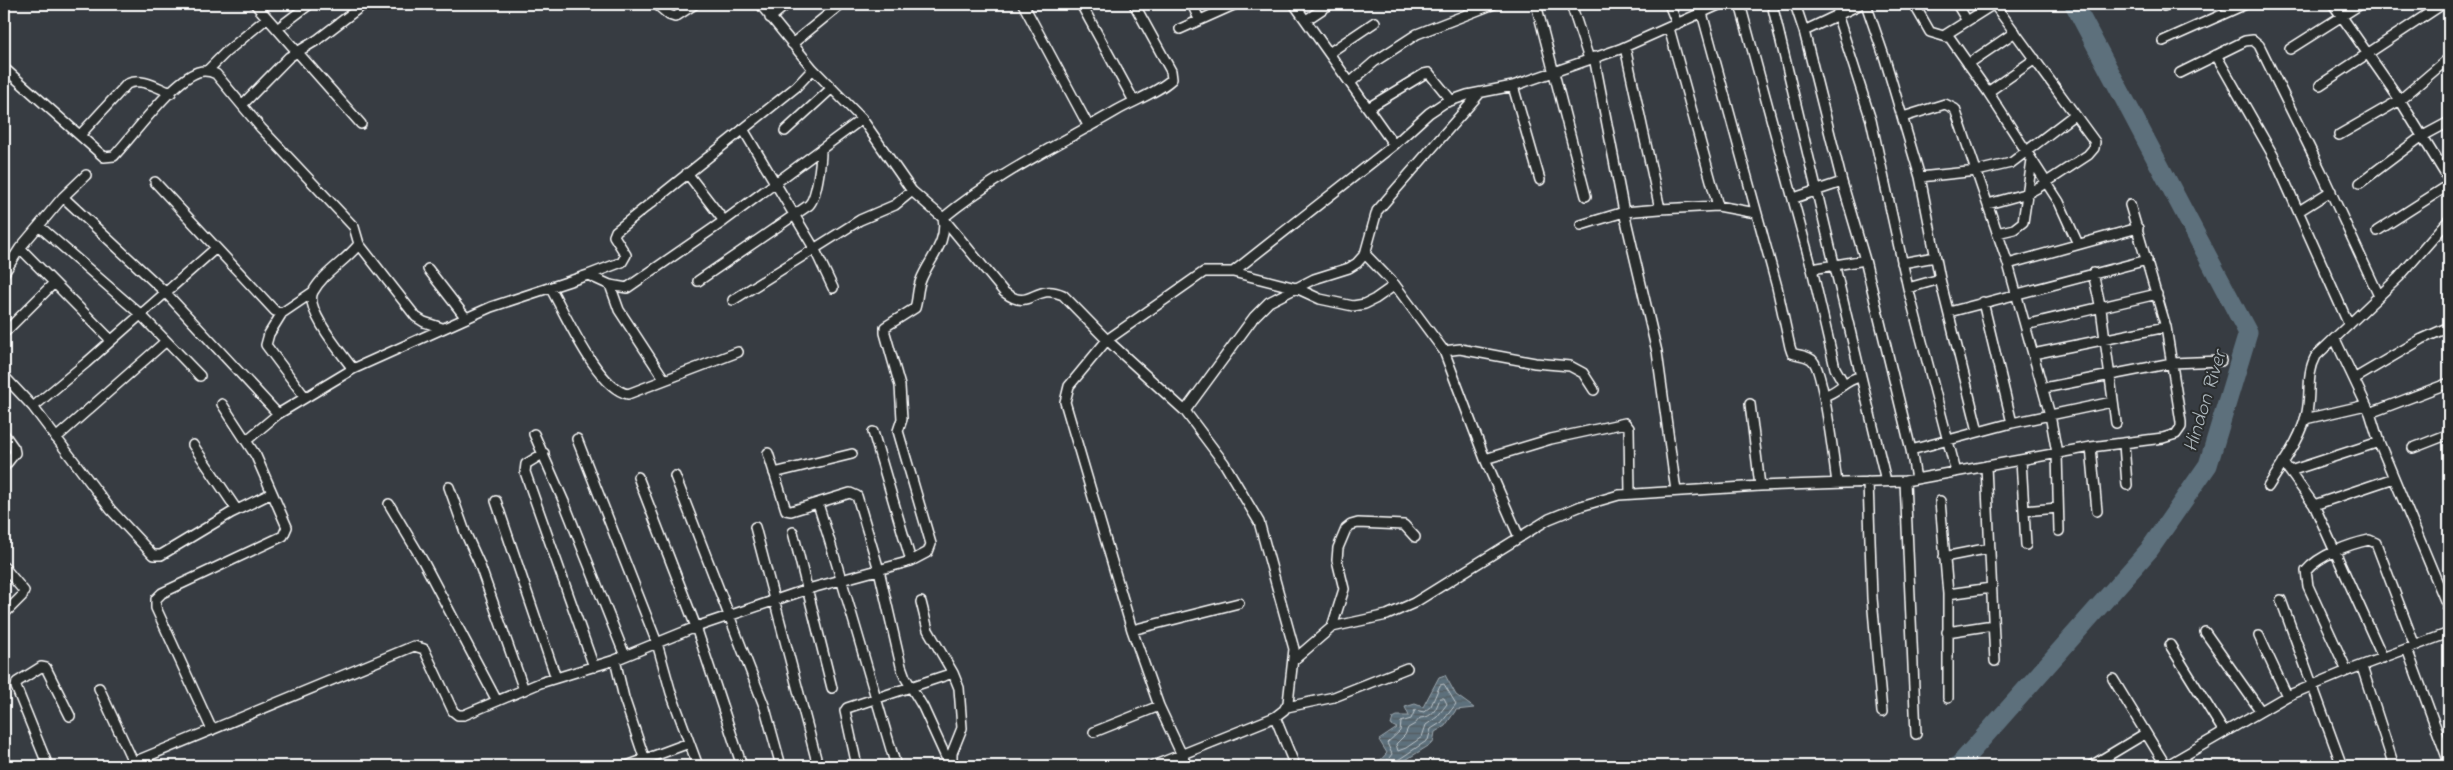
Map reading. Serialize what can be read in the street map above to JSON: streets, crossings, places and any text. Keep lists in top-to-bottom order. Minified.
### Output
{"water":["Hindon River"]}
